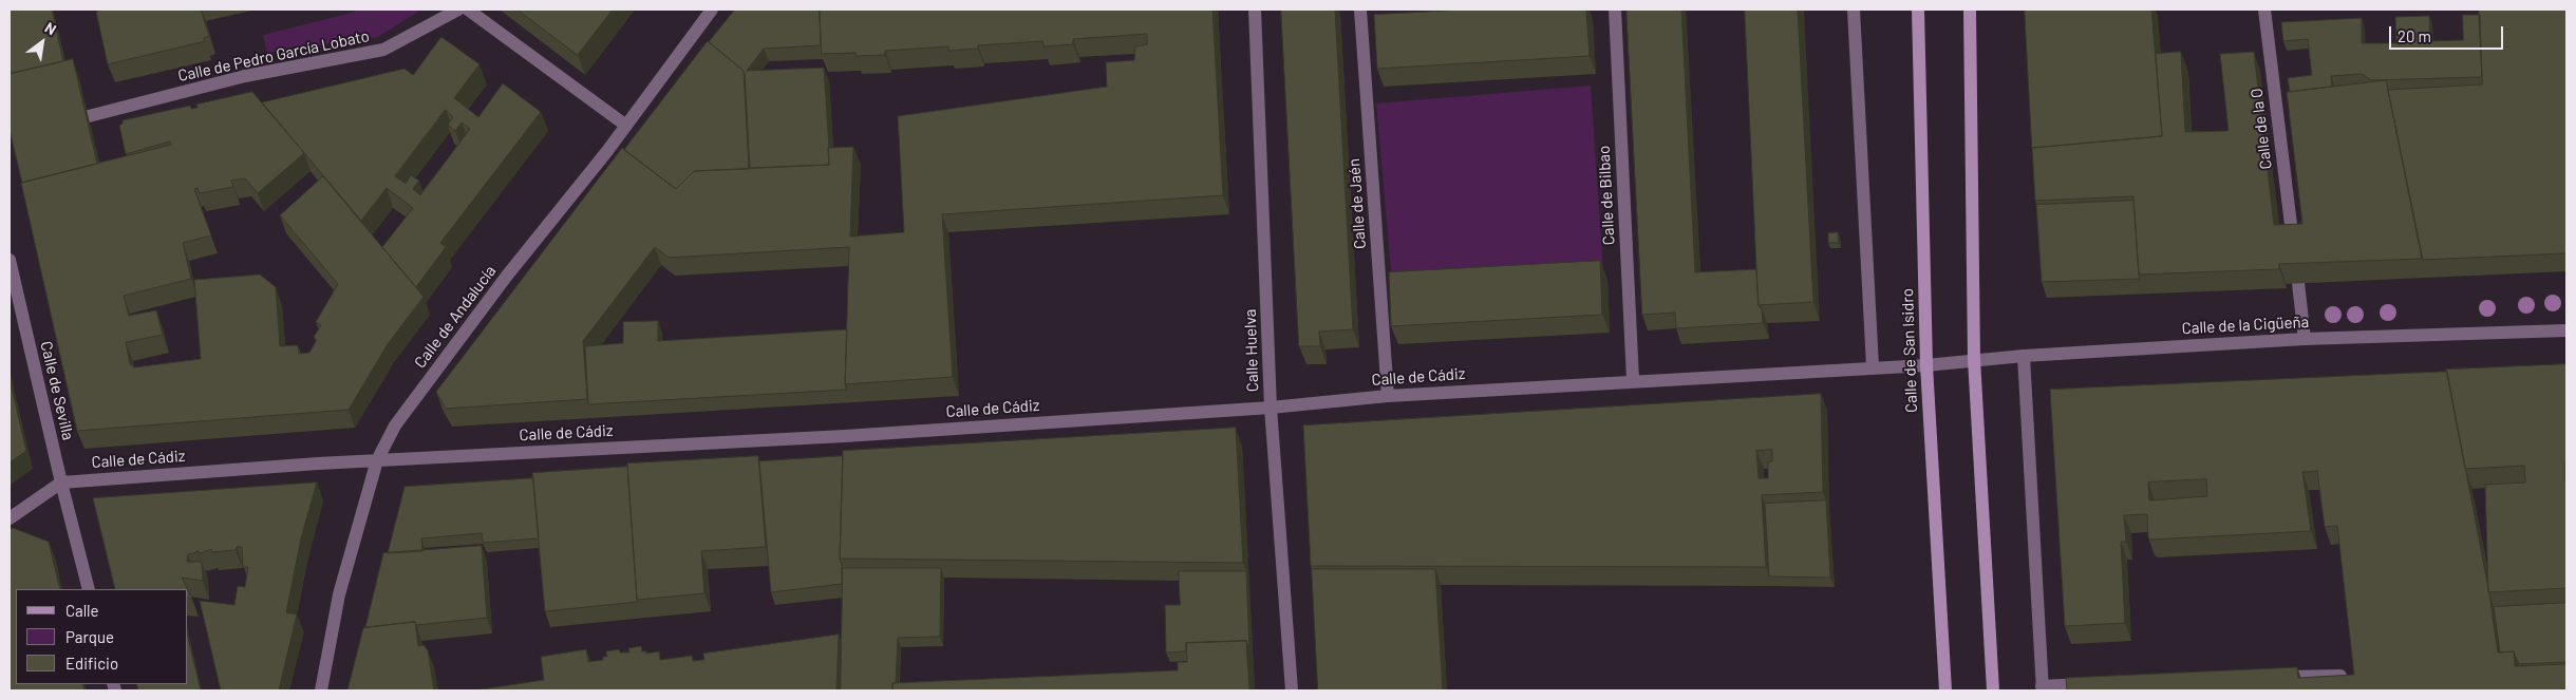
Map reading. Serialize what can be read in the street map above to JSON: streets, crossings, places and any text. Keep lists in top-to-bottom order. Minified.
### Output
{"streets":{"main road":["Calle de San Isidro"],"street":["Calle de Pedro García Lobato","Calle de la O","Calle de Bilbao","Calle de Jaén","Calle de Andalucía","Calle de la Cigüeña","Calle Huelva","Calle de Cádiz","Calle de Sevilla"]},"crossings":[["Calle de Bilbao","Calle de Cádiz"],["Calle de Jaén","Calle de Cádiz"],["Calle de Andalucía","Calle de Cádiz"],["Calle de la Cigüeña","Calle de San Isidro"],["Calle de la Cigüeña","Calle de Cádiz"],["Calle Huelva","Calle de Cádiz"],["Calle de San Isidro","Calle de Cádiz"],["Calle de Cádiz","Calle de Sevilla"]],"legend":["Calle","Parque","Edificio"],"scale_bar":"20 m","north":"top right"}
